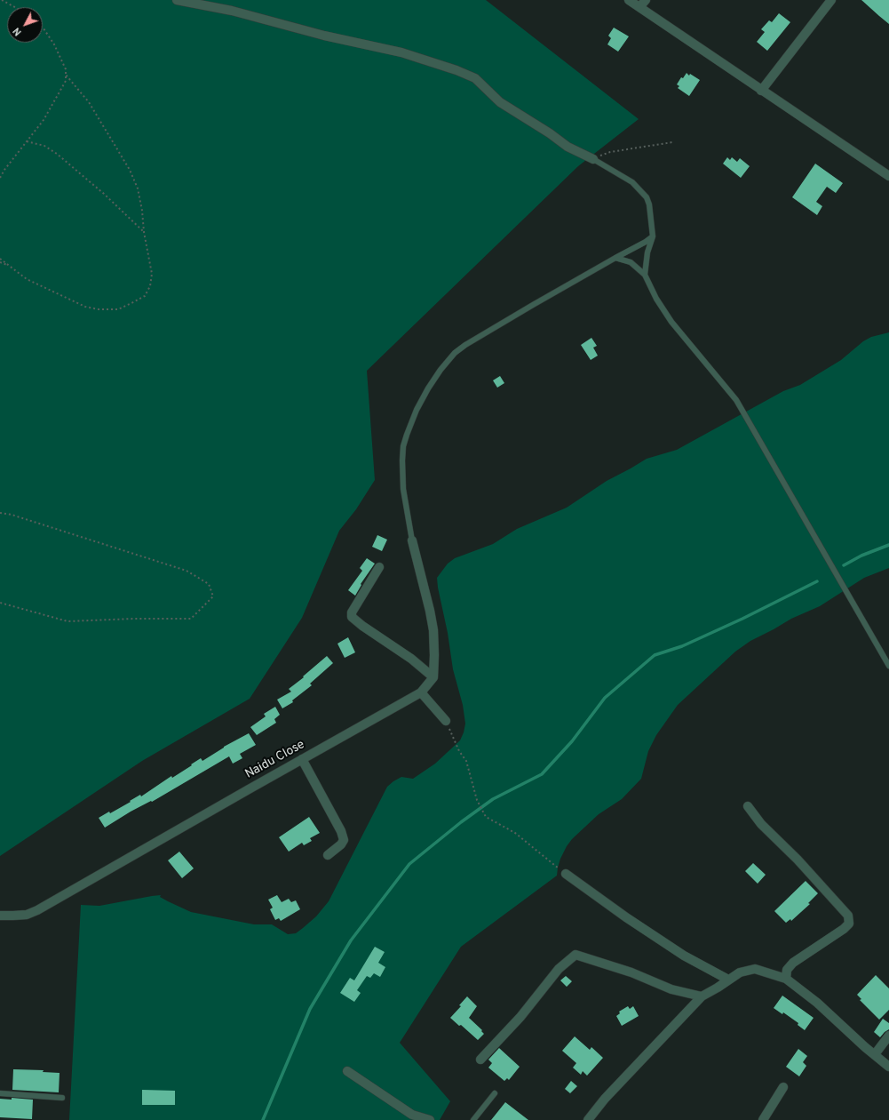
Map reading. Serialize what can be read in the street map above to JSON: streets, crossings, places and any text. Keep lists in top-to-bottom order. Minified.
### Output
{"streets":{"street":["Naidu Close"]},"north":"bottom left"}
